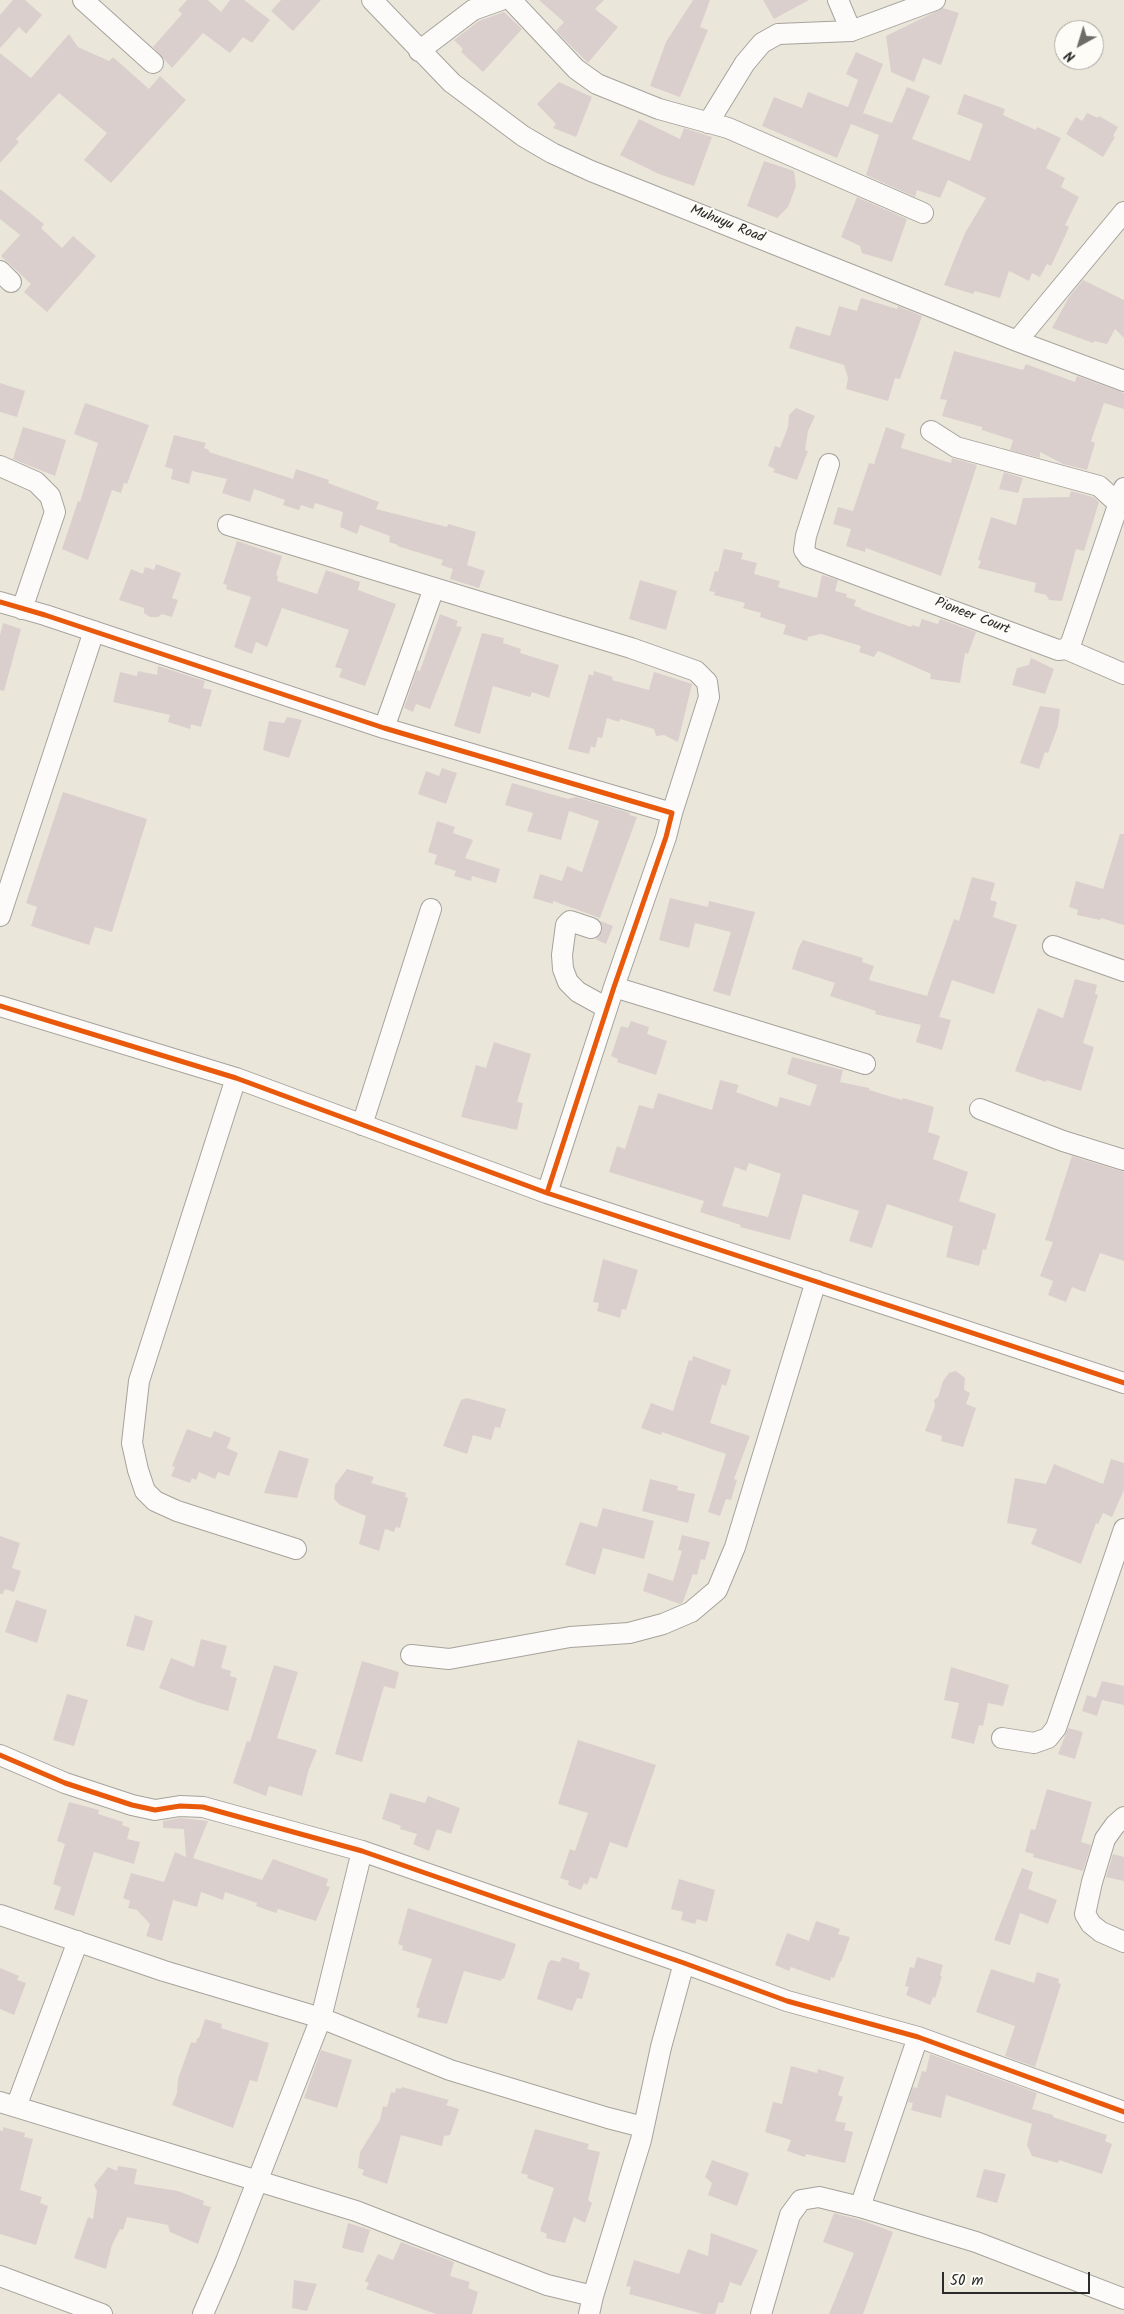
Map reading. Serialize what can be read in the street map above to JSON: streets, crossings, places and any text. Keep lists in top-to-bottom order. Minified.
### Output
{"streets":{"street":["Muhuyu Road","Pioneer Court"]},"scale_bar":"50 m","north":"bottom left"}
